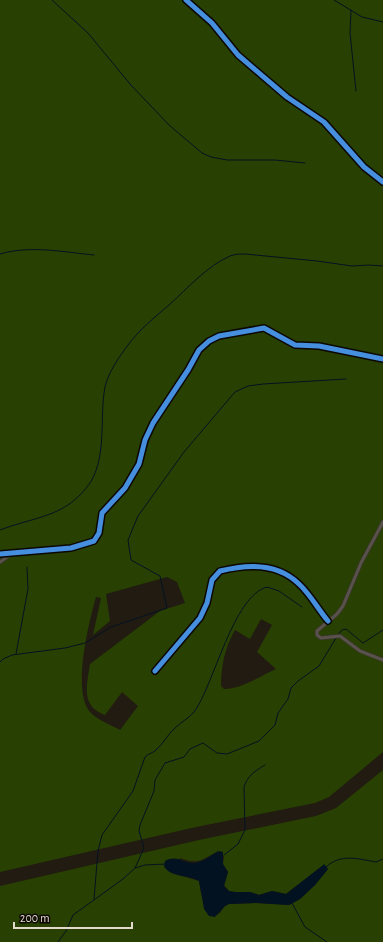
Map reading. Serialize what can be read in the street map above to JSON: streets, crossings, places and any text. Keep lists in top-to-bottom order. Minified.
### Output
{"scale_bar":"200 m"}
